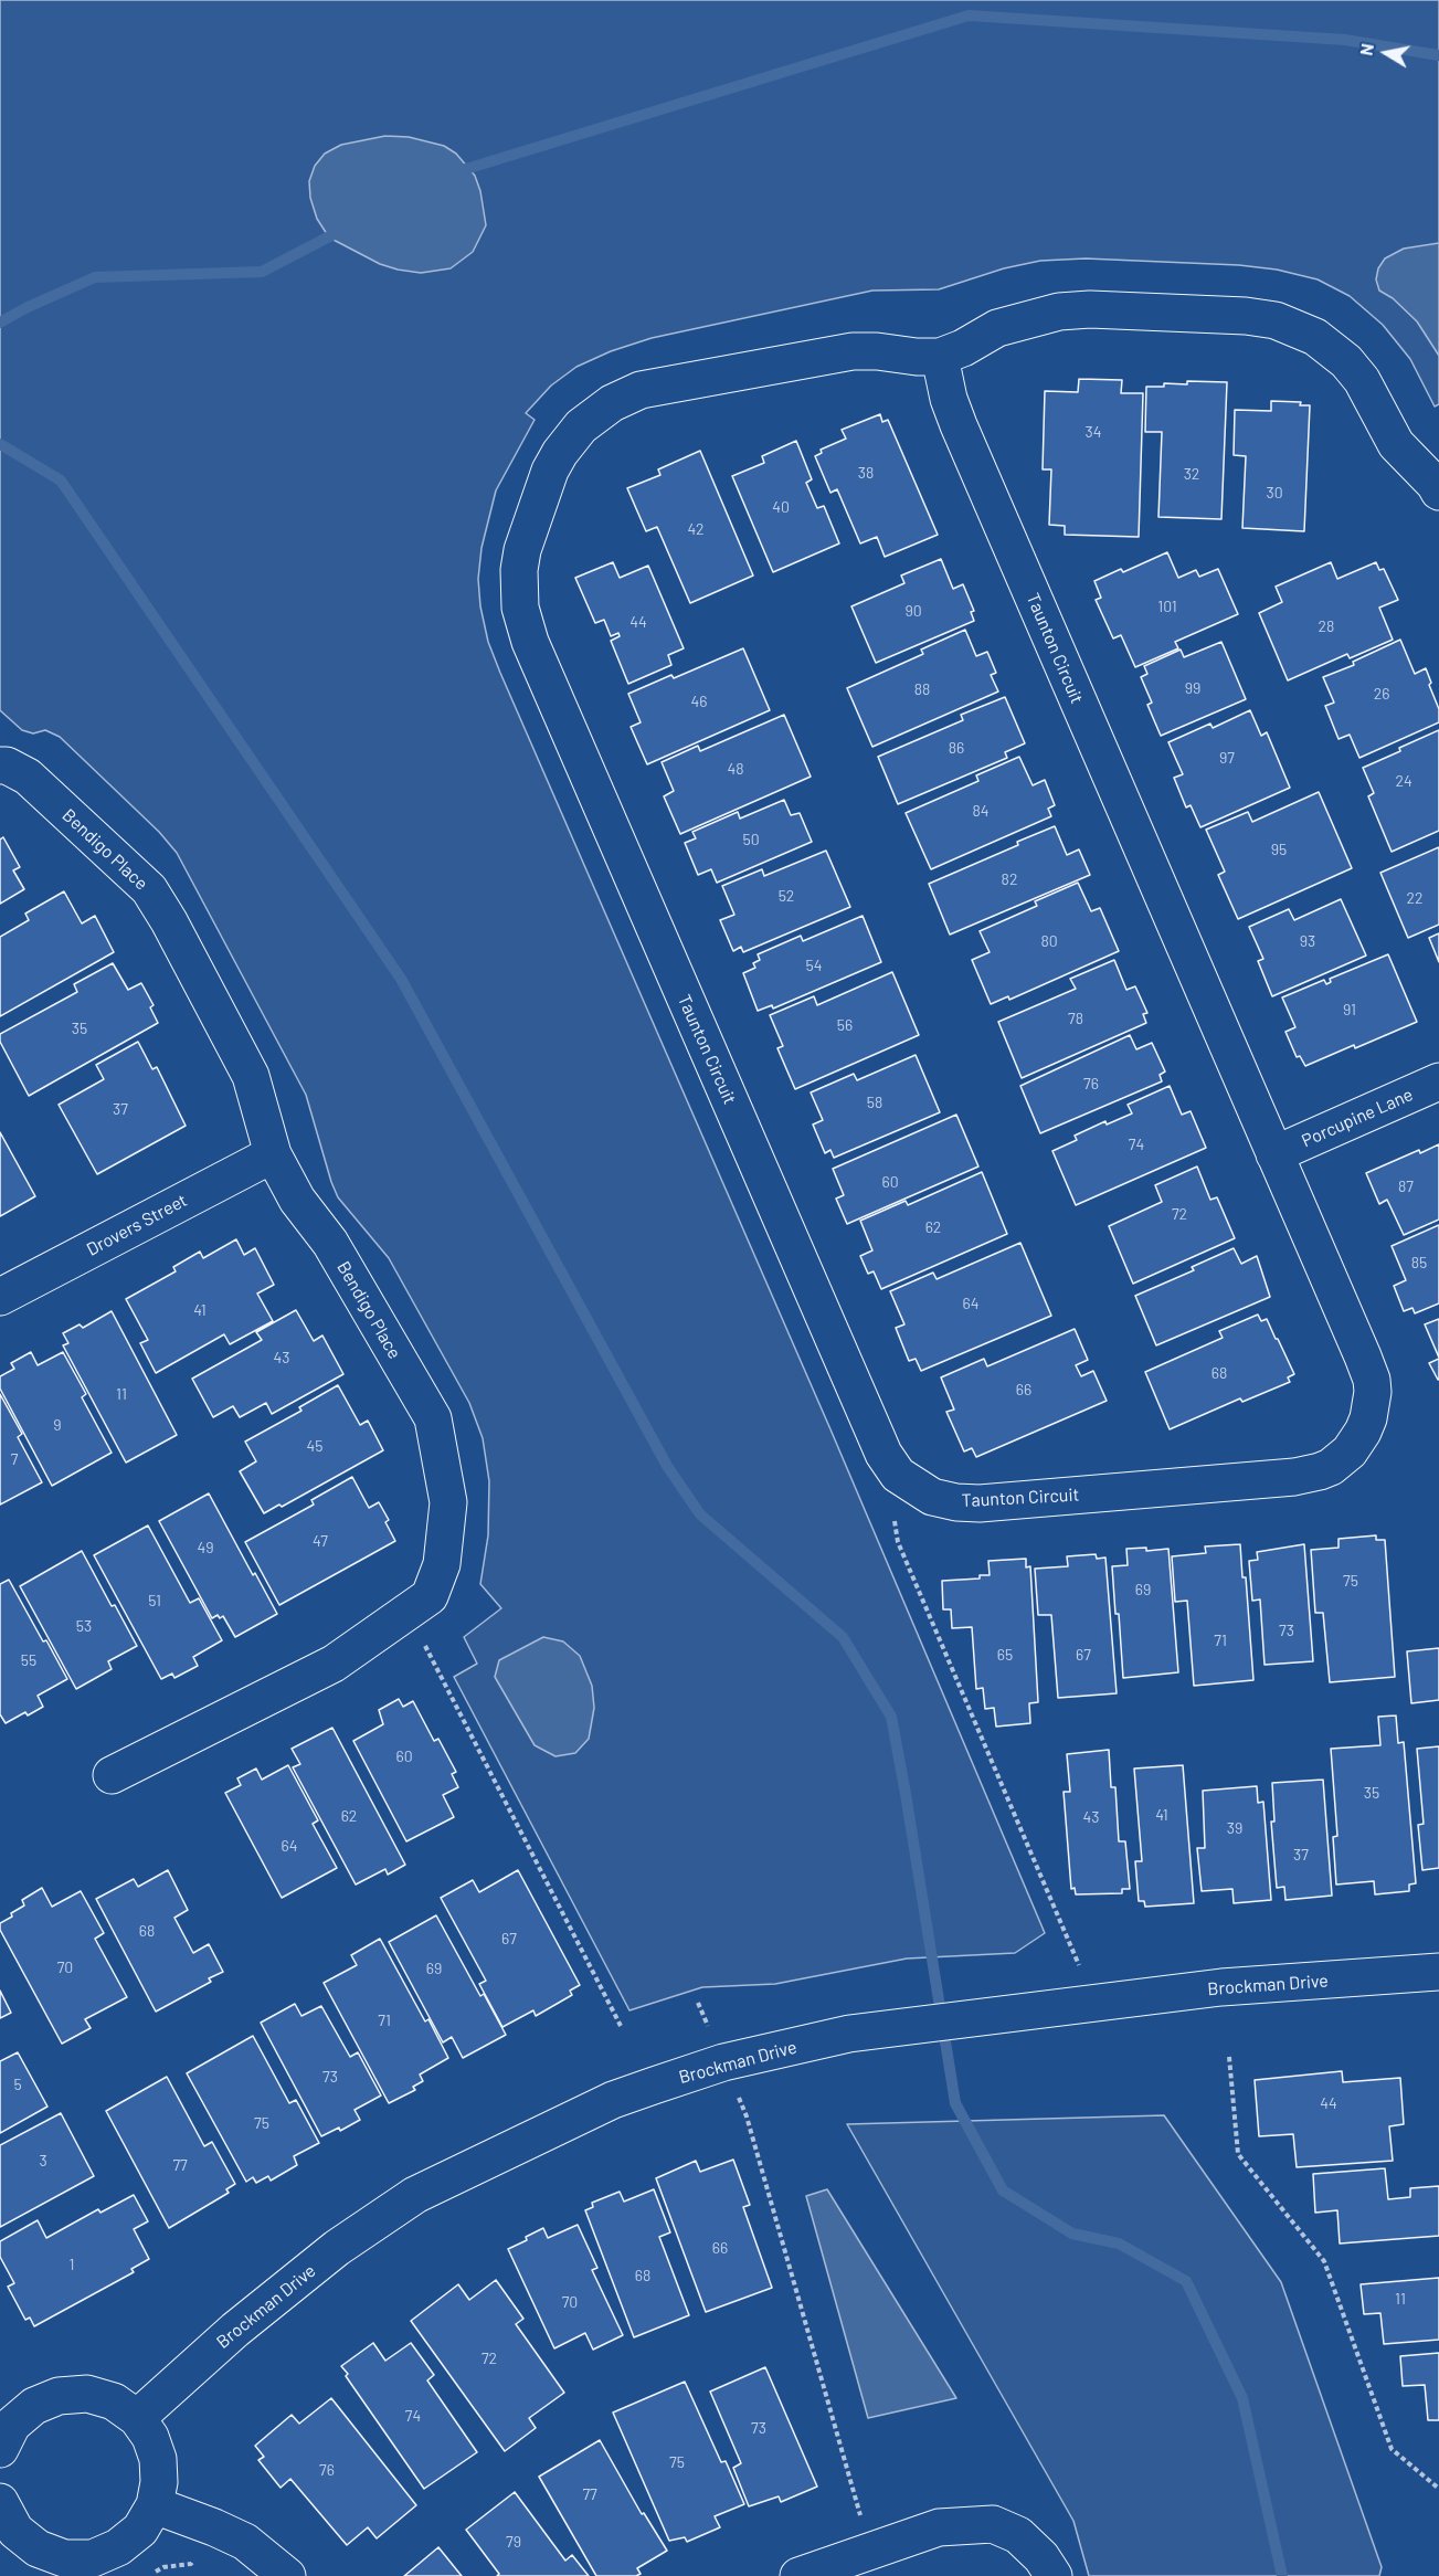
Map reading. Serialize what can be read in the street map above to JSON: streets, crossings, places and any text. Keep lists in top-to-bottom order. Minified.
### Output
{"streets":{"street":["Taunton Circuit","Bendigo Place","Porcupine Lane","Drovers Street","Brockman Drive"]},"crossings":[["Taunton Circuit","Porcupine Lane"],["Bendigo Place","Drovers Street"]],"house_numbers":["34","38","32","30","40","42","101","90","44","28","99","88","26","46","86","97","48","24","84","50","95","82","52","22","80","93","54","91","78","56","35","76","58","37","74","60","87","72","62","85","64","41","43","68","66","11","9","45","7","47","49","75","69","51","53","73","71","65","67","55","60","35","41","62","43","39","64","37","68","67","70","69","71","73","5","44","75","3","77","66","1","68","11","70","72","74","73","75","76","77","79"],"north":"left"}
